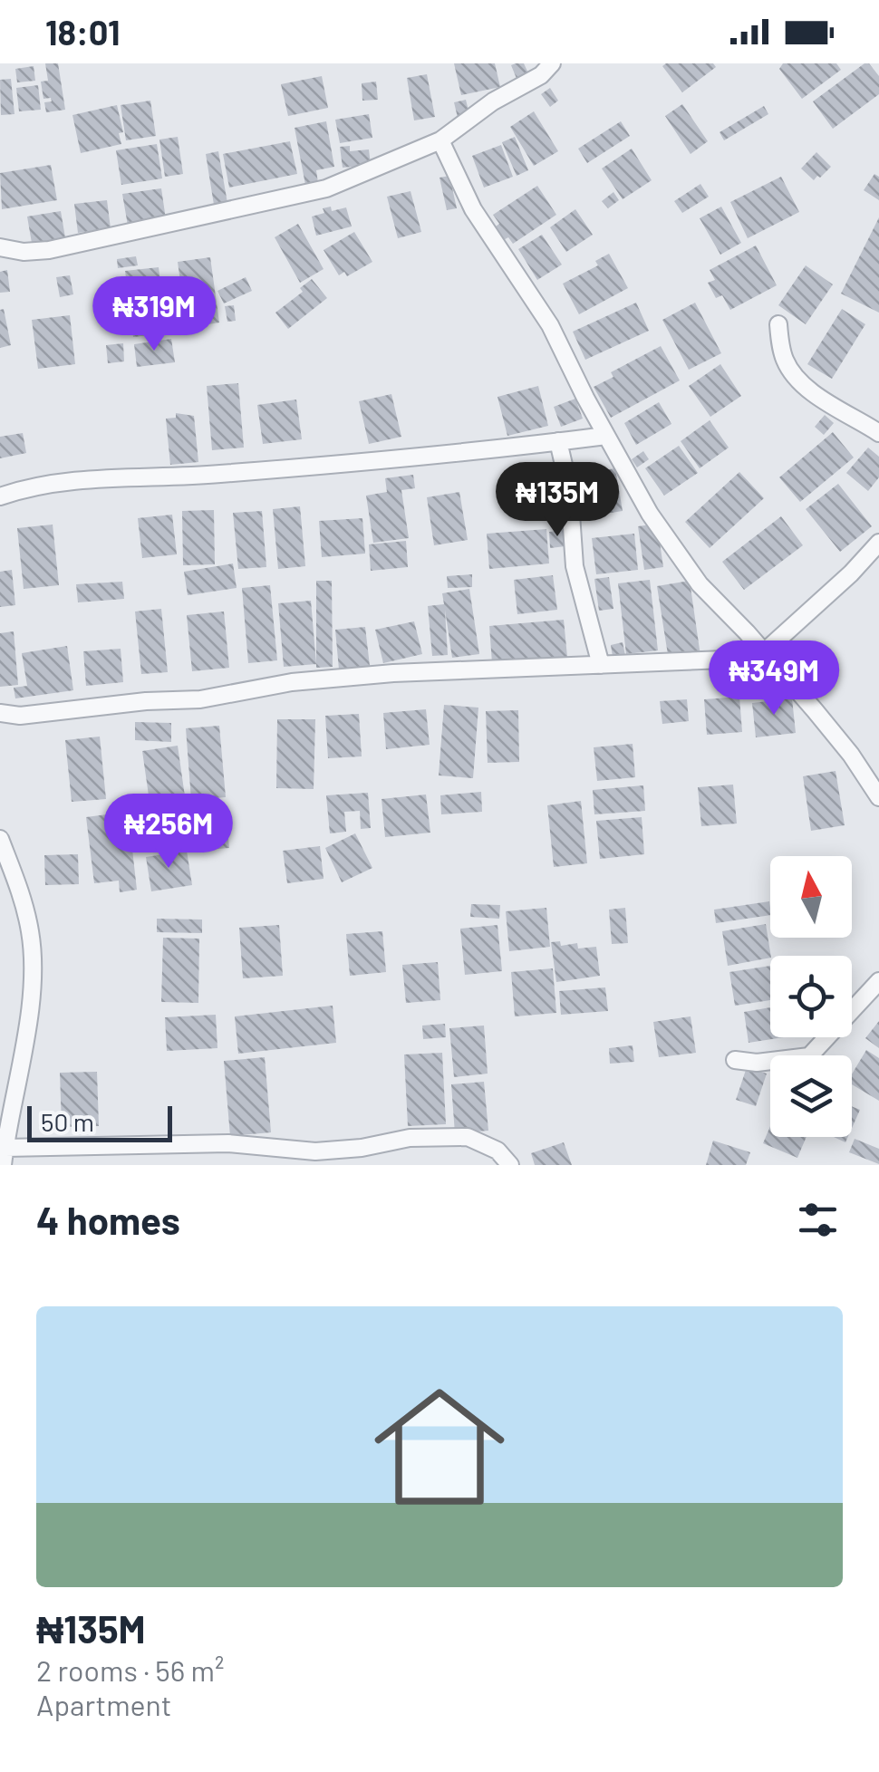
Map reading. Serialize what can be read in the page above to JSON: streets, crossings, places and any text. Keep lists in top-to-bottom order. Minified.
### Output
{"scale_bar":"50 m","north":"top","page":{"status":"18:01","price":["₦319M","₦135M","₦349M","₦256M"],"scale":"50 m","heading":"4 homes","list":[{"name":"₦135M","note":"2 rooms · 56 m² · Apartment"}]}}
